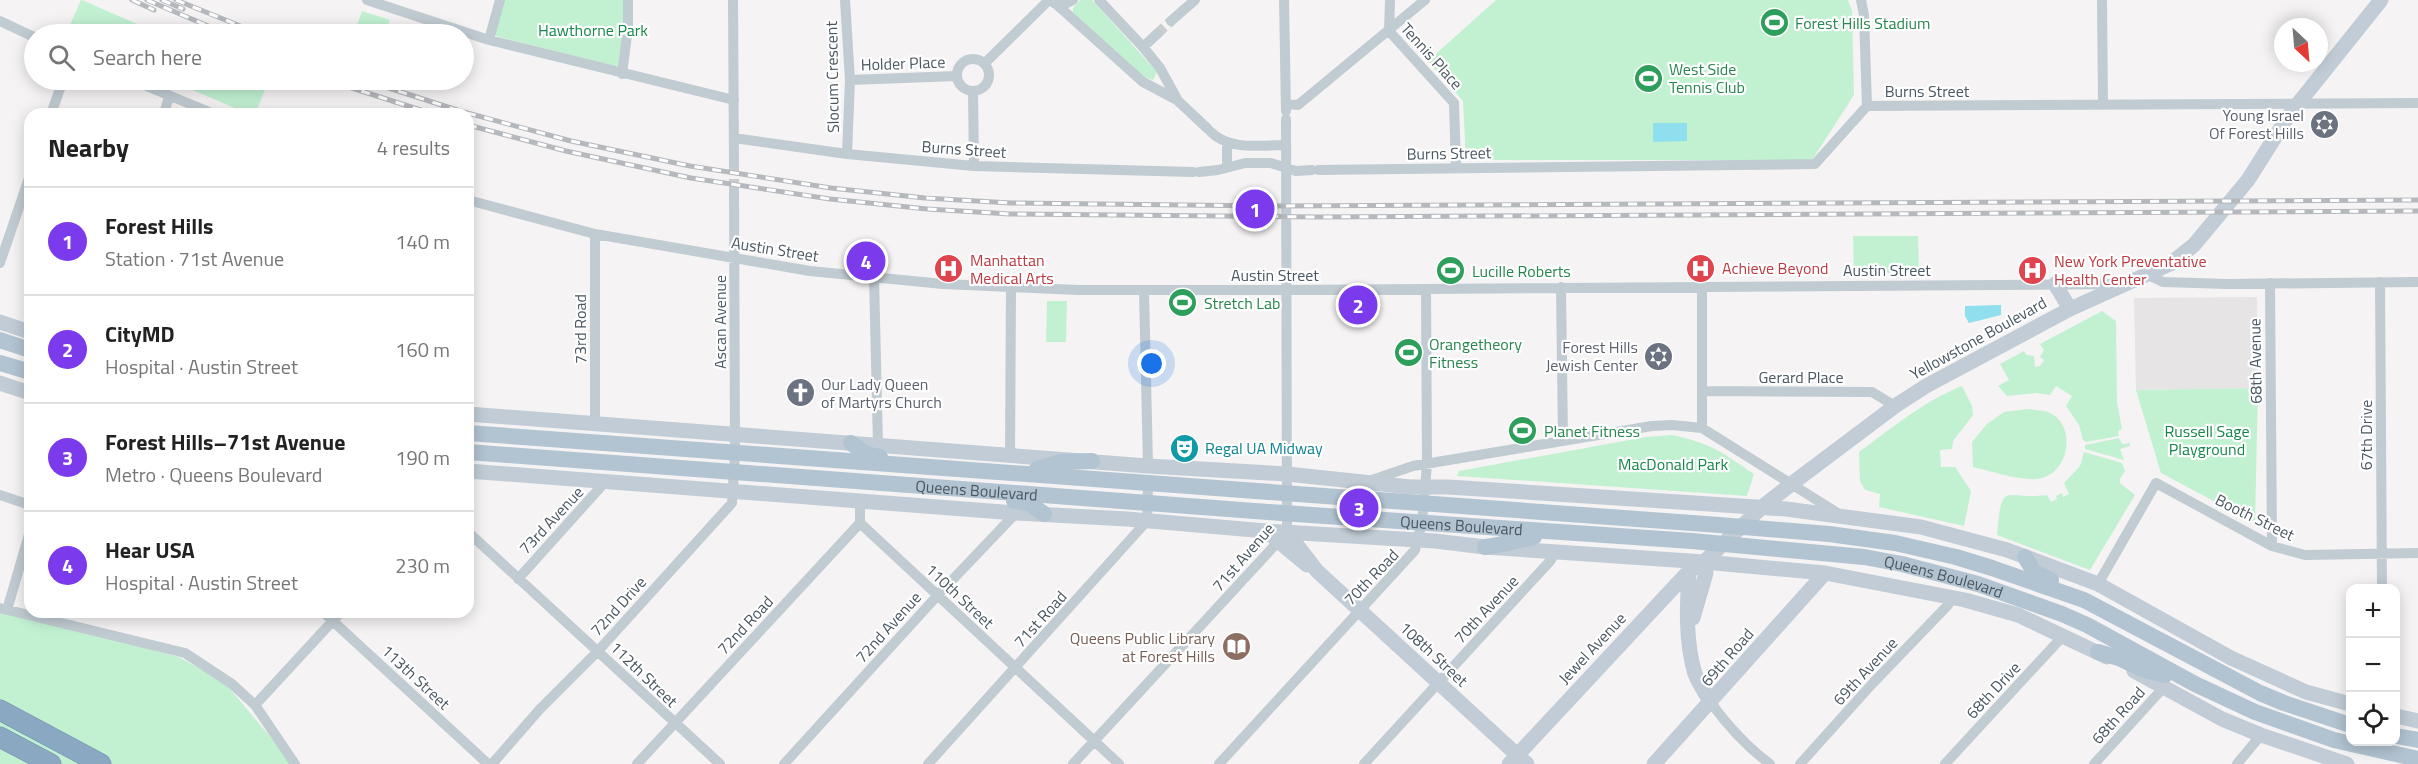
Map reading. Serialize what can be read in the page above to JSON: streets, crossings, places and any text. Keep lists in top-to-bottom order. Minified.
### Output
{"streets":{"main road":["Queens Boulevard"],"street":["Tennis Place","Holder Place","Slocum Crescent","Burns Street","Austin Street","Ascan Avenue","73rd Road","Yellowstone Boulevard","68th Avenue","Gerard Place","67th Drive","Booth Street","73rd Avenue","71st Avenue","70th Road","110th Street","72nd Drive","70th Avenue","71st Road","72nd Road","72nd Avenue","Jewel Avenue","108th Street","69th Road","69th Avenue","112th Street","113th Street","68th Drive","68th Road"]},"crossings":[["Tennis Place","Burns Street"],["Holder Place","Slocum Crescent"],["Slocum Crescent","Burns Street"],["Burns Street","Yellowstone Boulevard"],["Burns Street","71st Avenue"],["Austin Street","Ascan Avenue"],["Austin Street","73rd Road"],["Austin Street","Yellowstone Boulevard"],["Austin Street","71st Avenue"],["Austin Street","70th Road"],["Ascan Avenue","Queens Boulevard"],["Ascan Avenue","72nd Drive"],["73rd Road","Queens Boulevard"],["Yellowstone Boulevard","Gerard Place"],["Yellowstone Boulevard","Queens Boulevard"],["Yellowstone Boulevard","Jewel Avenue"],["68th Avenue","Booth Street"],["67th Drive","Booth Street"],["Queens Boulevard","Booth Street"],["Queens Boulevard","73rd Avenue"],["Queens Boulevard","71st Avenue"],["Queens Boulevard","70th Road"],["Queens Boulevard","72nd Drive"],["Queens Boulevard","70th Avenue"],["Queens Boulevard","71st Road"],["Queens Boulevard","72nd Avenue"],["Queens Boulevard","Jewel Avenue"],["Queens Boulevard","108th Street"],["Queens Boulevard","69th Road"],["Queens Boulevard","69th Avenue"],["Queens Boulevard","68th Drive"],["Queens Boulevard","68th Road"],["73rd Avenue","112th Street"],["71st Avenue","110th Street"],["71st Avenue","108th Street"],["70th Road","108th Street"],["110th Street","71st Road"],["110th Street","72nd Road"],["110th Street","72nd Avenue"],["72nd Drive","112th Street"],["72nd Drive","113th Street"],["70th Avenue","108th Street"],["72nd Road","112th Street"],["Jewel Avenue","108th Street"]],"parks":["Hawthorne Park","Russell Sage Playground","MacDonald Park"],"places":{"sports":["Forest Hills Stadium","West Side Tennis Club","Lucille Roberts","Stretch Lab","Orangetheory Fitness","Planet Fitness"],"synagogue":["Young Israel Of Forest Hills","Forest Hills Jewish Center"],"hospital":["Achieve Beyond","Manhattan Medical Arts","New York Preventative Health Center"],"church":["Our Lady Queen of Martyrs Church"],"theatre":["Regal UA Midway"],"library":["Queens Public Library at Forest Hills"]},"north":"bottom right","page":{"search":"Search here","heading":["Nearby","4 results"],"list":[{"mark":"1","name":"Forest Hills","note":"Station · 71st Avenue","value":"140 m"},{"mark":"2","name":"CityMD","note":"Hospital · Austin Street","value":"160 m"},{"mark":"3","name":"Forest Hills–71st Avenue","note":"Metro · Queens Boulevard","value":"190 m"},{"mark":"4","name":"Hear USA","note":"Hospital · Austin Street","value":"230 m"}],"pins":["1","4","2","3"],"map_buttons":["+","−"]}}
